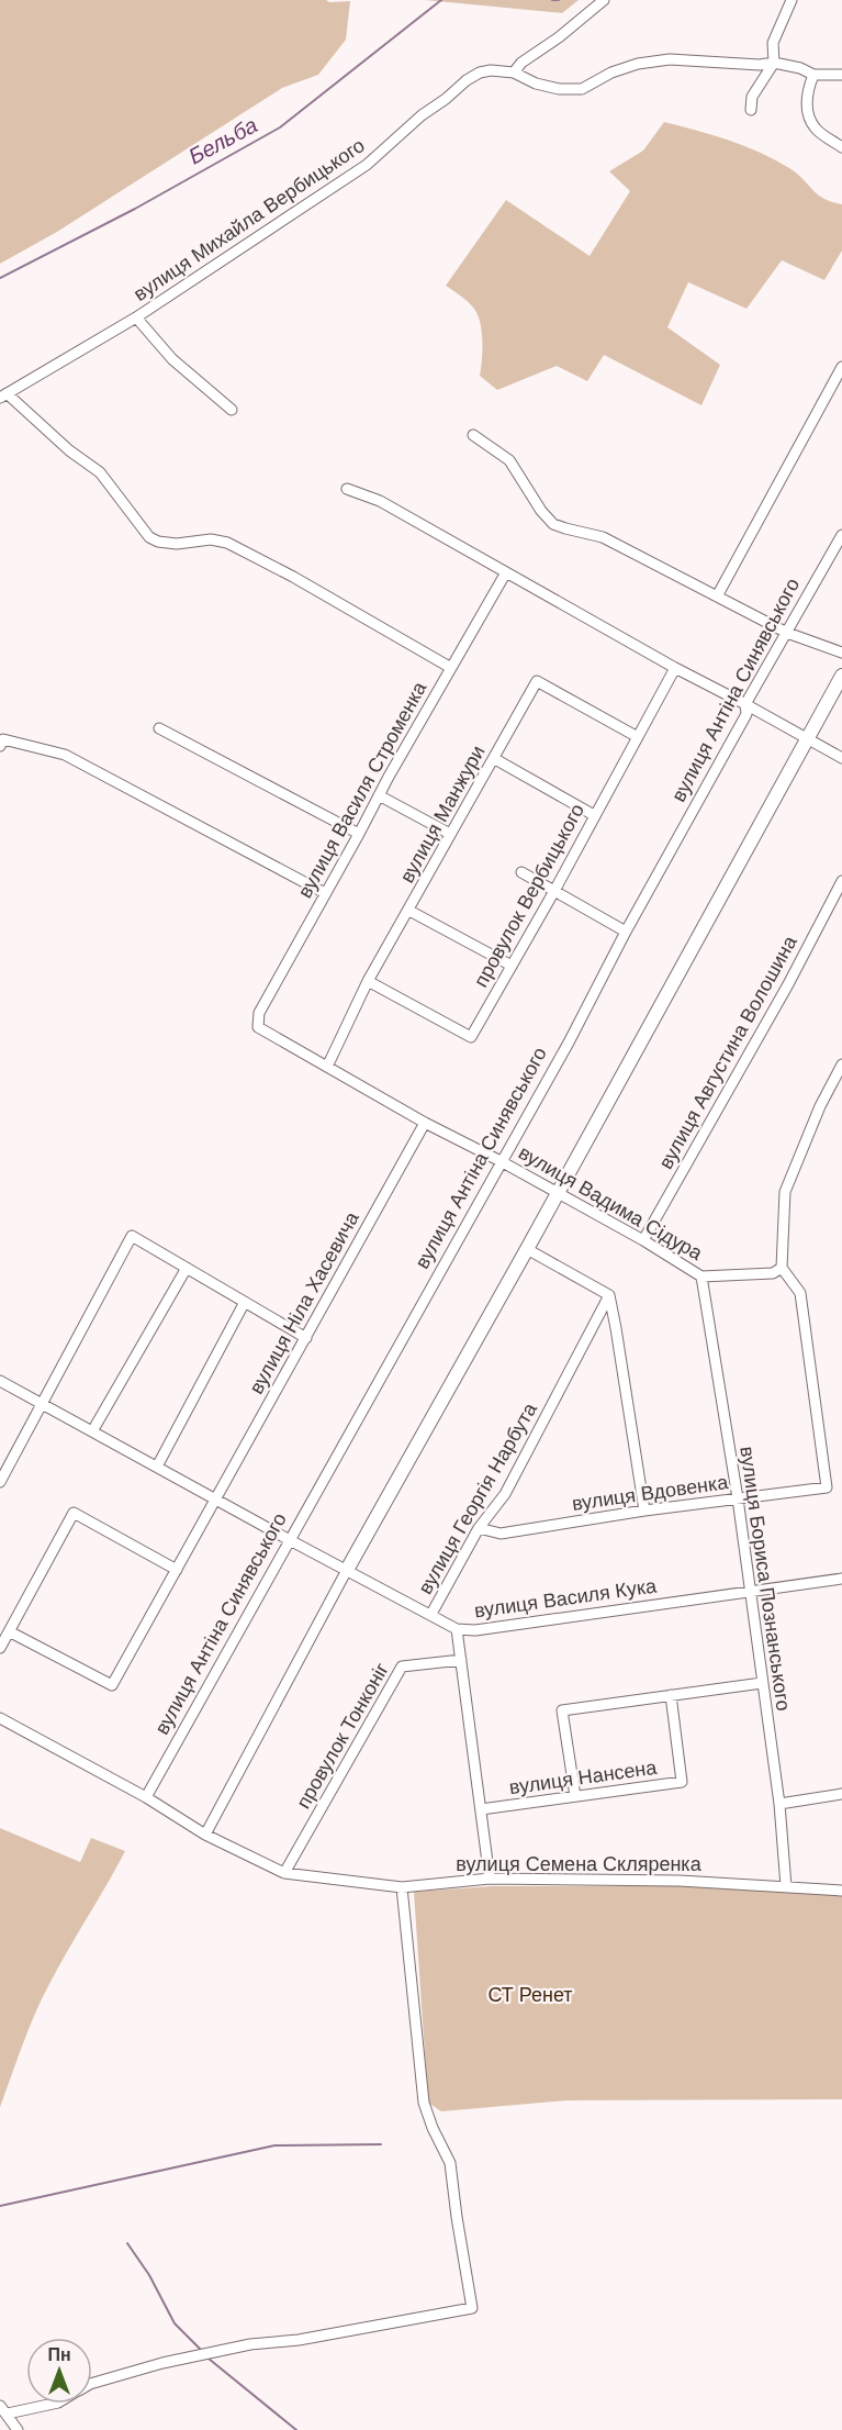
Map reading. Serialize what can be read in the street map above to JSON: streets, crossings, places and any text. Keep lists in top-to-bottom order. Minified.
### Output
{"streets":{"street":["вулиця Михайла Вербицького","вулиця Антіна Синявського","вулиця Василя Строменка","вулиця Манжури","провулок Вербицького","вулиця Августина Волошина","вулиця Вадима Сідура","вулиця Ніла Хасевича","вулиця Вдовенка","вулиця Георгія Нарбута","вулиця Бориса Познанського","вулиця Василя Кука","провулок Тонконіг","вулиця Нансена","вулиця Семена Скляренка"]},"crossings":[["вулиця Антіна Синявського","вулиця Вадима Сідура"],["вулиця Антіна Синявського","вулиця Василя Кука"],["вулиця Антіна Синявського","вулиця Семена Скляренка"],["вулиця Василя Строменка","вулиця Вадима Сідура"],["вулиця Манжури","провулок Вербицького"],["вулиця Манжури","вулиця Вадима Сідура"],["вулиця Августина Волошина","вулиця Вадима Сідура"],["вулиця Вадима Сідура","вулиця Ніла Хасевича"],["вулиця Вадима Сідура","вулиця Вдовенка"],["вулиця Вадима Сідура","вулиця Бориса Познанського"],["вулиця Ніла Хасевича","вулиця Василя Кука"],["вулиця Вдовенка","вулиця Георгія Нарбута"],["вулиця Вдовенка","вулиця Бориса Познанського"],["вулиця Георгія Нарбута","вулиця Василя Кука"],["вулиця Бориса Познанського","вулиця Василя Кука"],["вулиця Бориса Познанського","вулиця Семена Скляренка"],["провулок Тонконіг","вулиця Семена Скляренка"]],"water":["Бельба"],"parks":["СТ Ренет"],"north":"top"}
